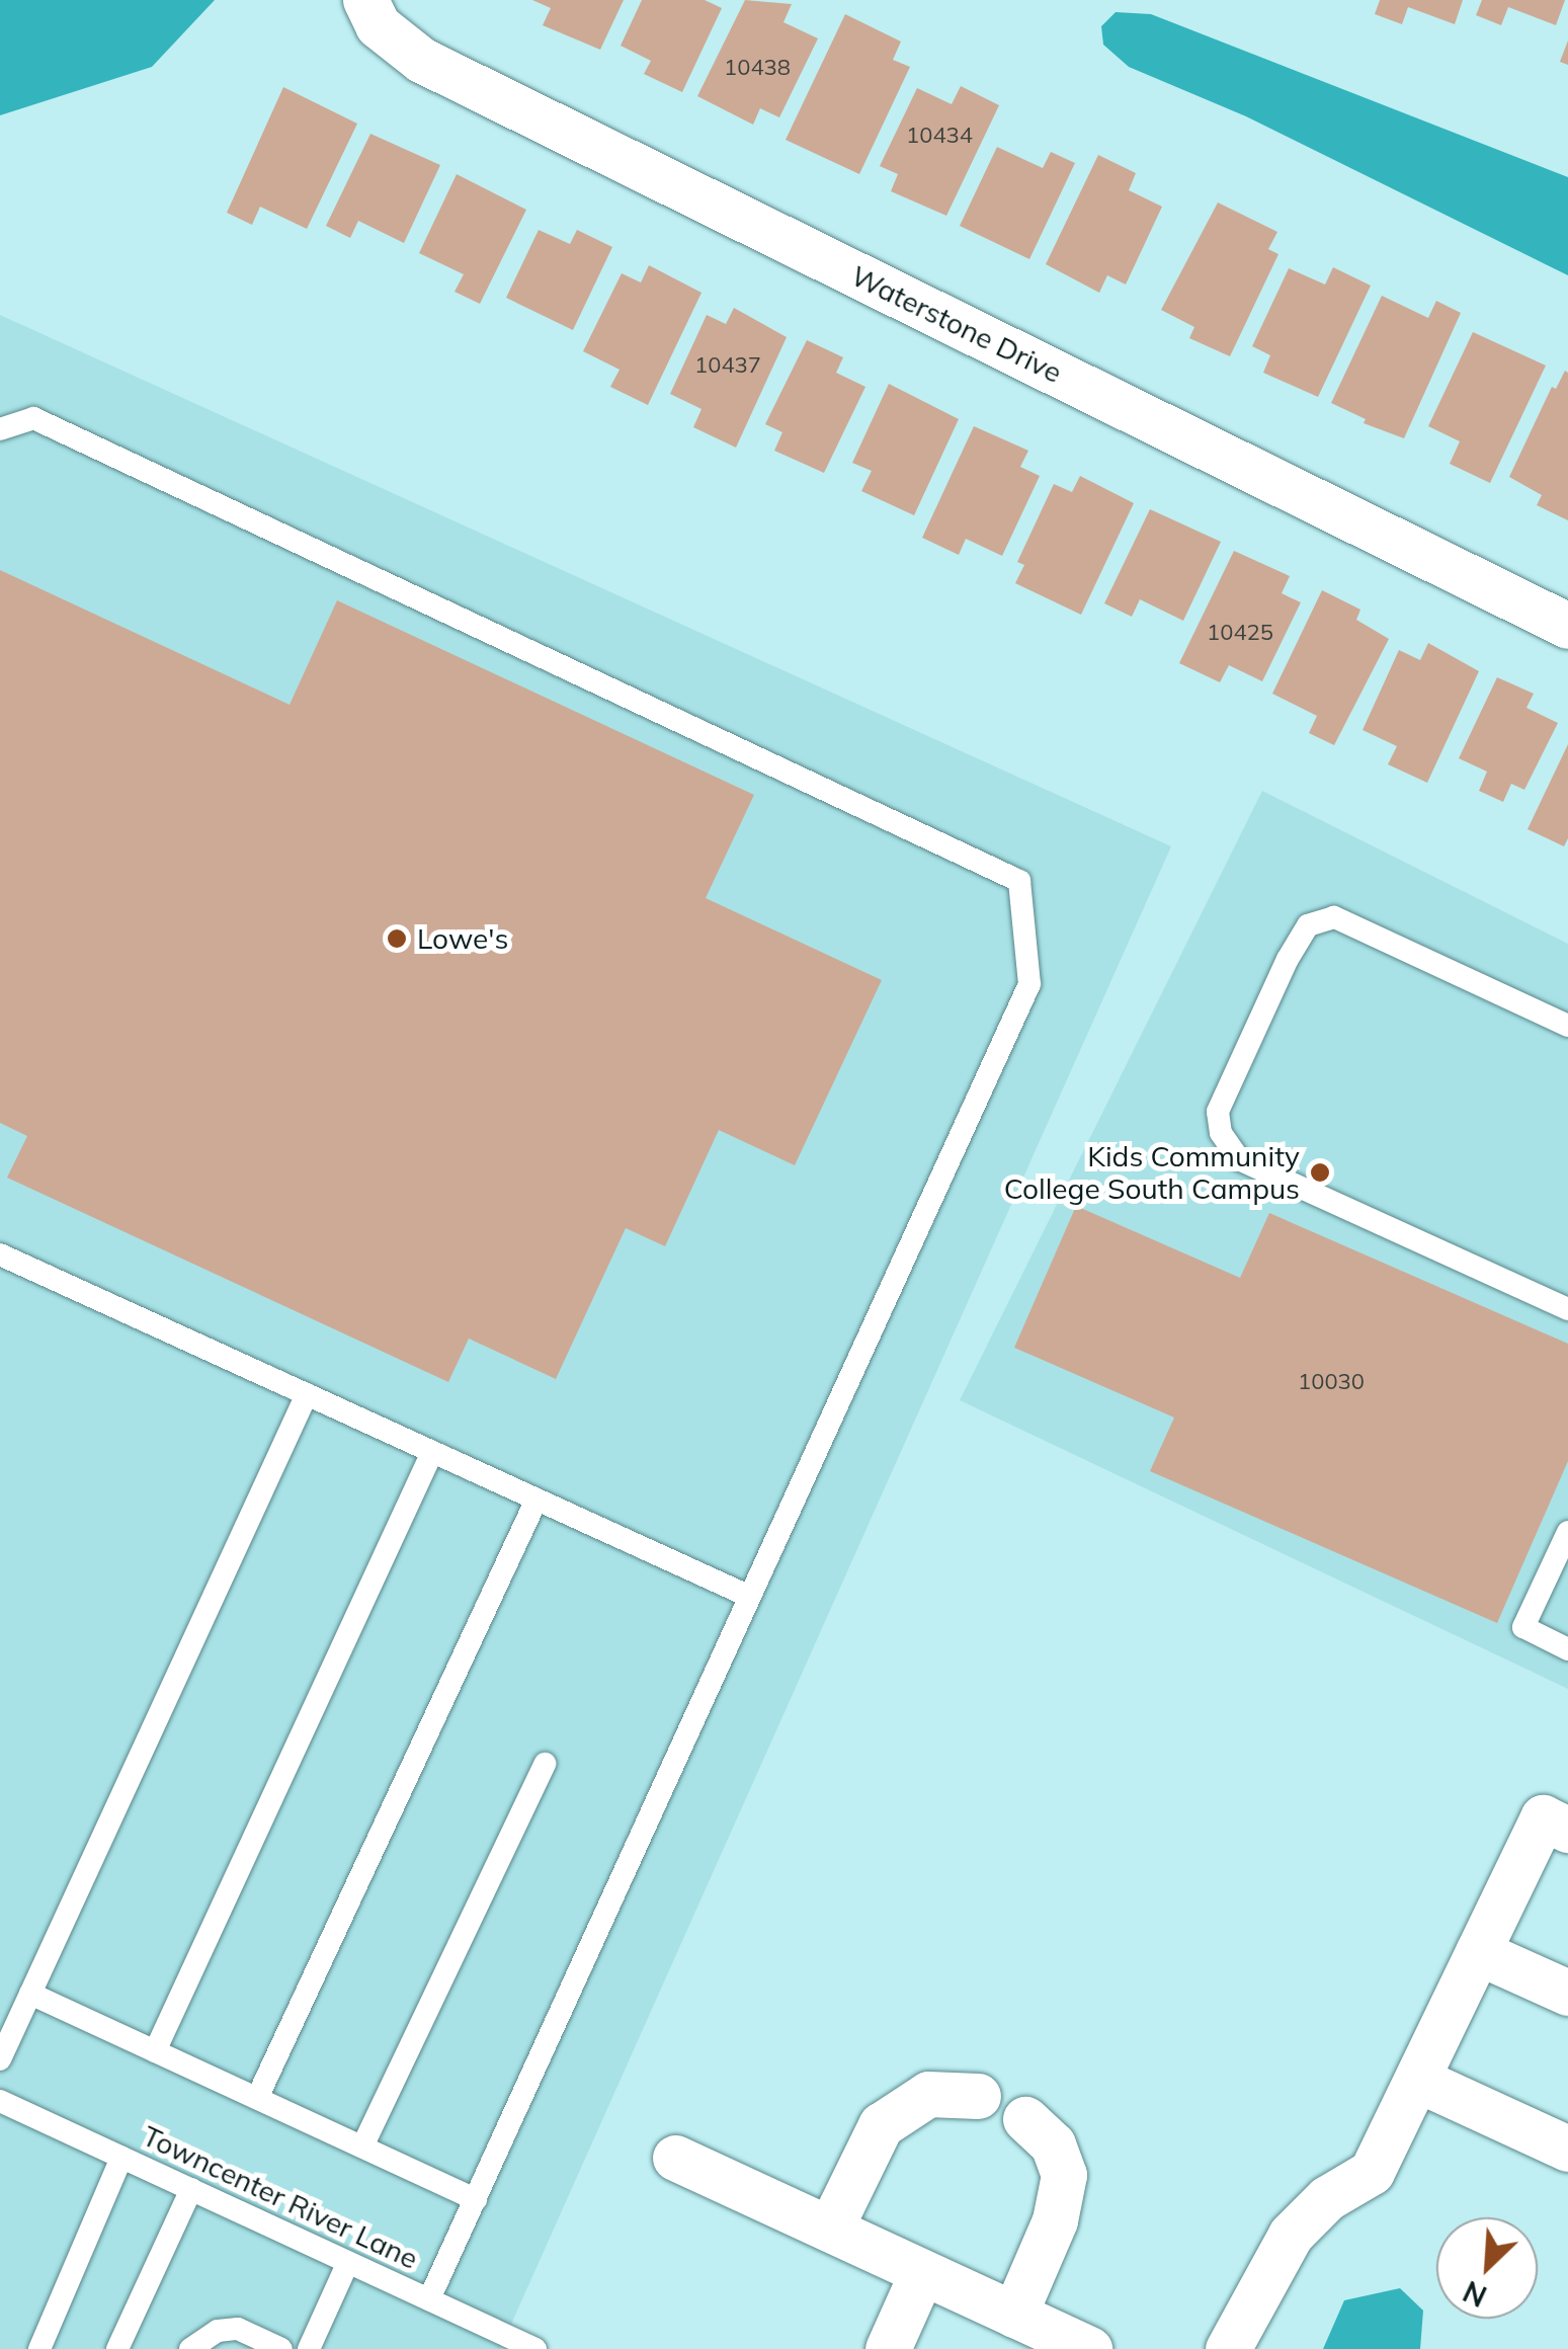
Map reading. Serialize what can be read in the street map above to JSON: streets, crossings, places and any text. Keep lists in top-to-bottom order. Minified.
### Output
{"streets":{"street":["Waterstone Drive"],"lane":["Towncenter River Lane"]},"places":["Lowe's","Kids Community College South Campus"],"house_numbers":["10438","10434","10437","10425","10030"],"north":"bottom left"}
